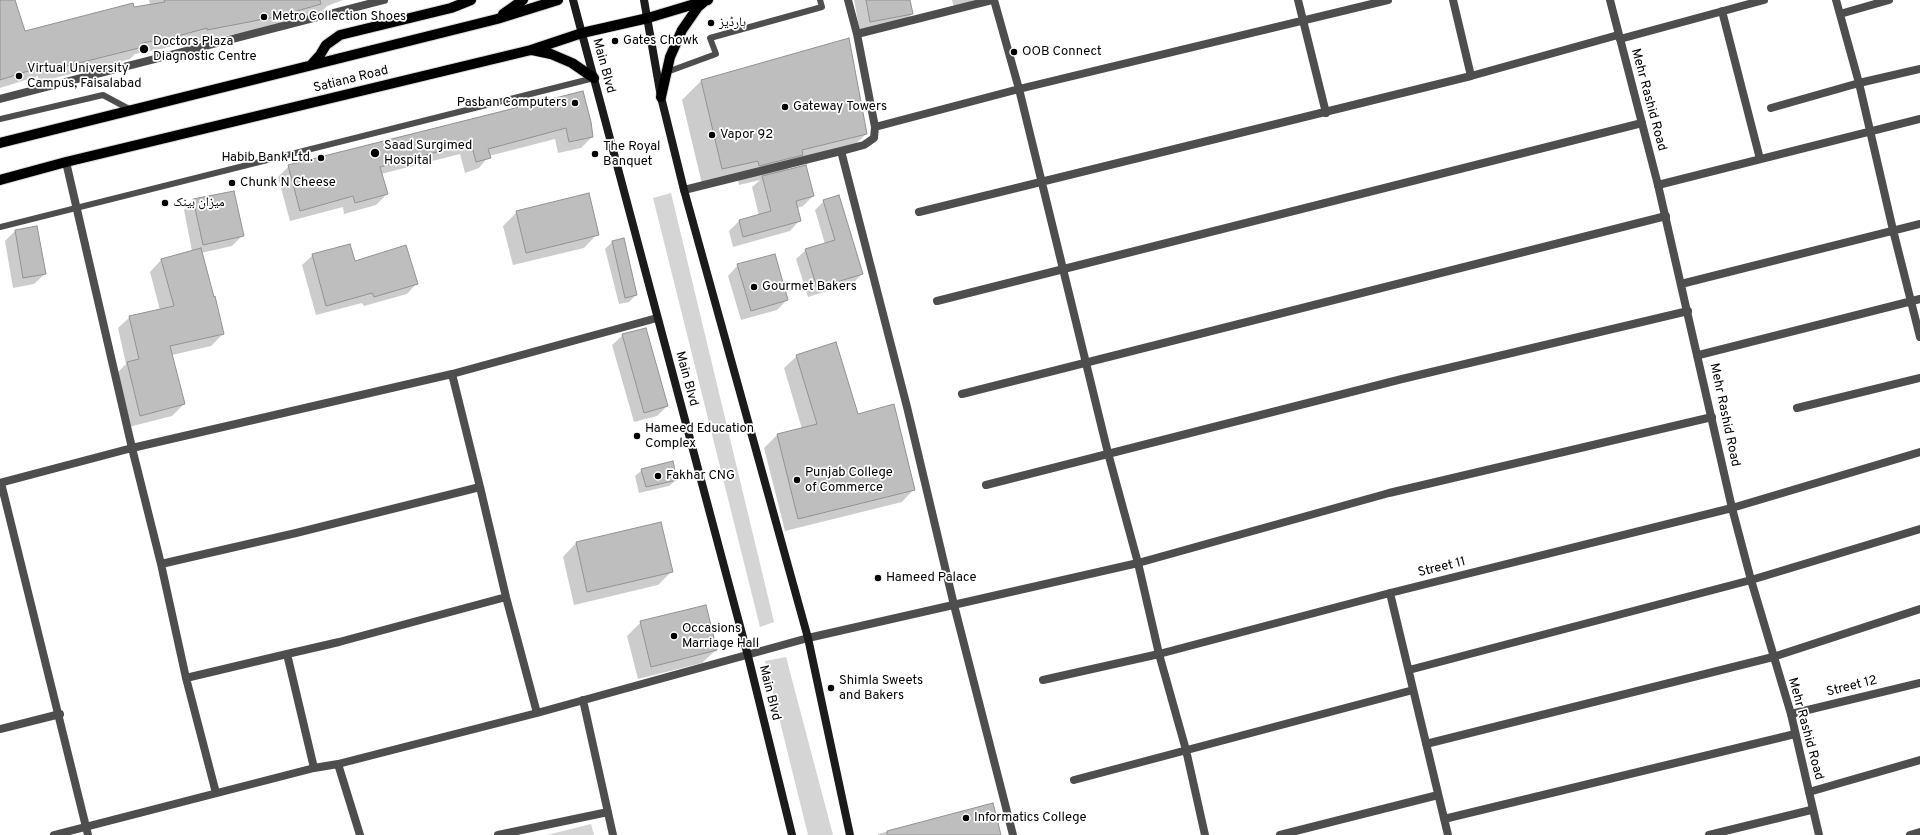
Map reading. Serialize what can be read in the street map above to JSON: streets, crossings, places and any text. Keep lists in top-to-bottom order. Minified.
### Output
{"streets":{"main road":["Main Blvd","Satiana Road"],"street":["Mehr Rashid Road","Street 11","Street 12"]},"crossings":[["Main Blvd","Satiana Road"],["Mehr Rashid Road","Street 11"],["Mehr Rashid Road","Street 12"]],"places":["Metro Collection Shoes","ہارڈیز","Gates Chowk","Doctors Plaza Diagnostic Centre","OOB Connect","Virtual University Campus, Faisalabad","Pasban Computers","Gateway Towers","Vapor 92","Saad Surgimed Hospital","The Royal Banquet","Habib Bank Ltd.","Chunk N Cheese","میزان بینک","Gourmet Bakers","Hameed Education Complex","Fakhar CNG","Punjab College of Commerce","Hameed Palace","Occasions Marriage Hall","Shimla Sweets and Bakers","Informatics College"]}
